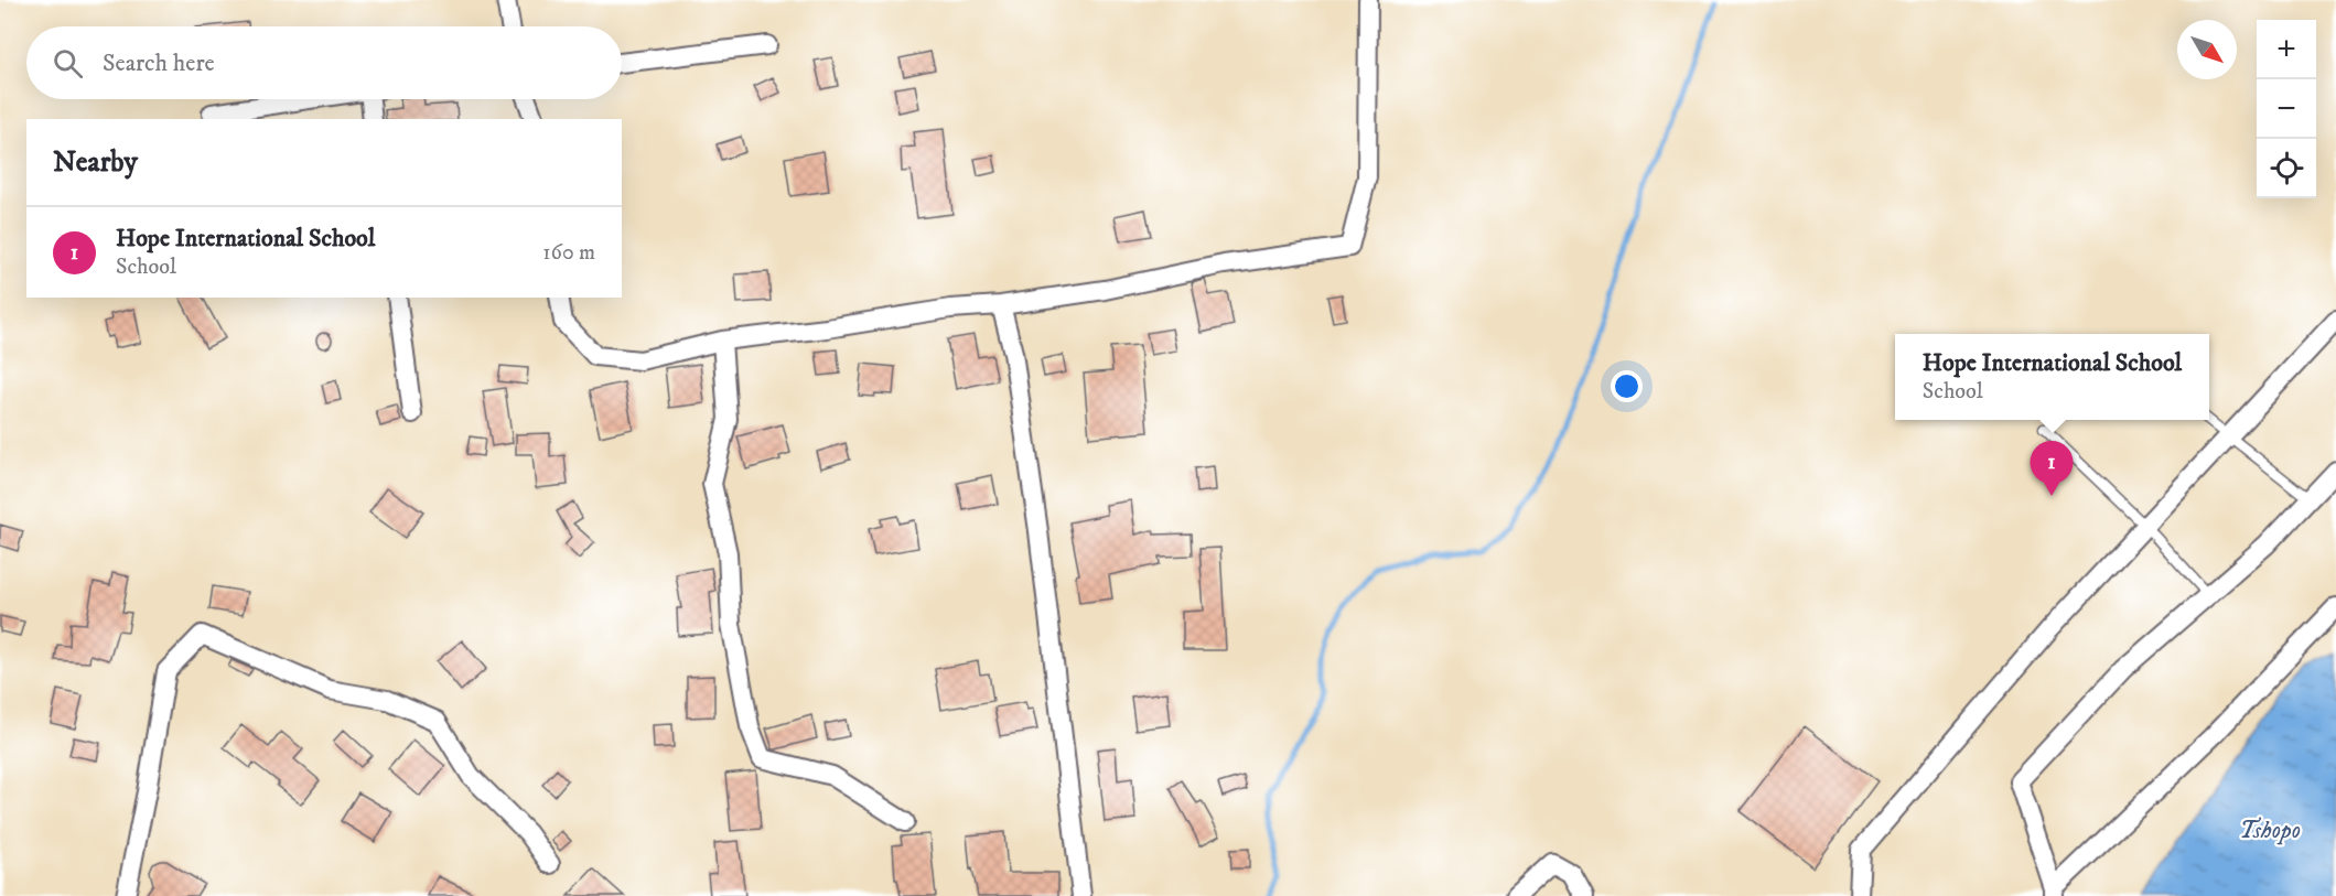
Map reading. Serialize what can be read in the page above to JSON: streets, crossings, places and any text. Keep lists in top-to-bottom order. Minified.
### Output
{"water":["Tshopo"],"north":"bottom right","page":{"map_buttons":["+","−"],"search":"Search here","heading":"Nearby","list":[{"mark":"1","name":"Hope International School","note":"School","value":"160 m"}],"popup":["Hope International School","School"],"pins":"1"}}
